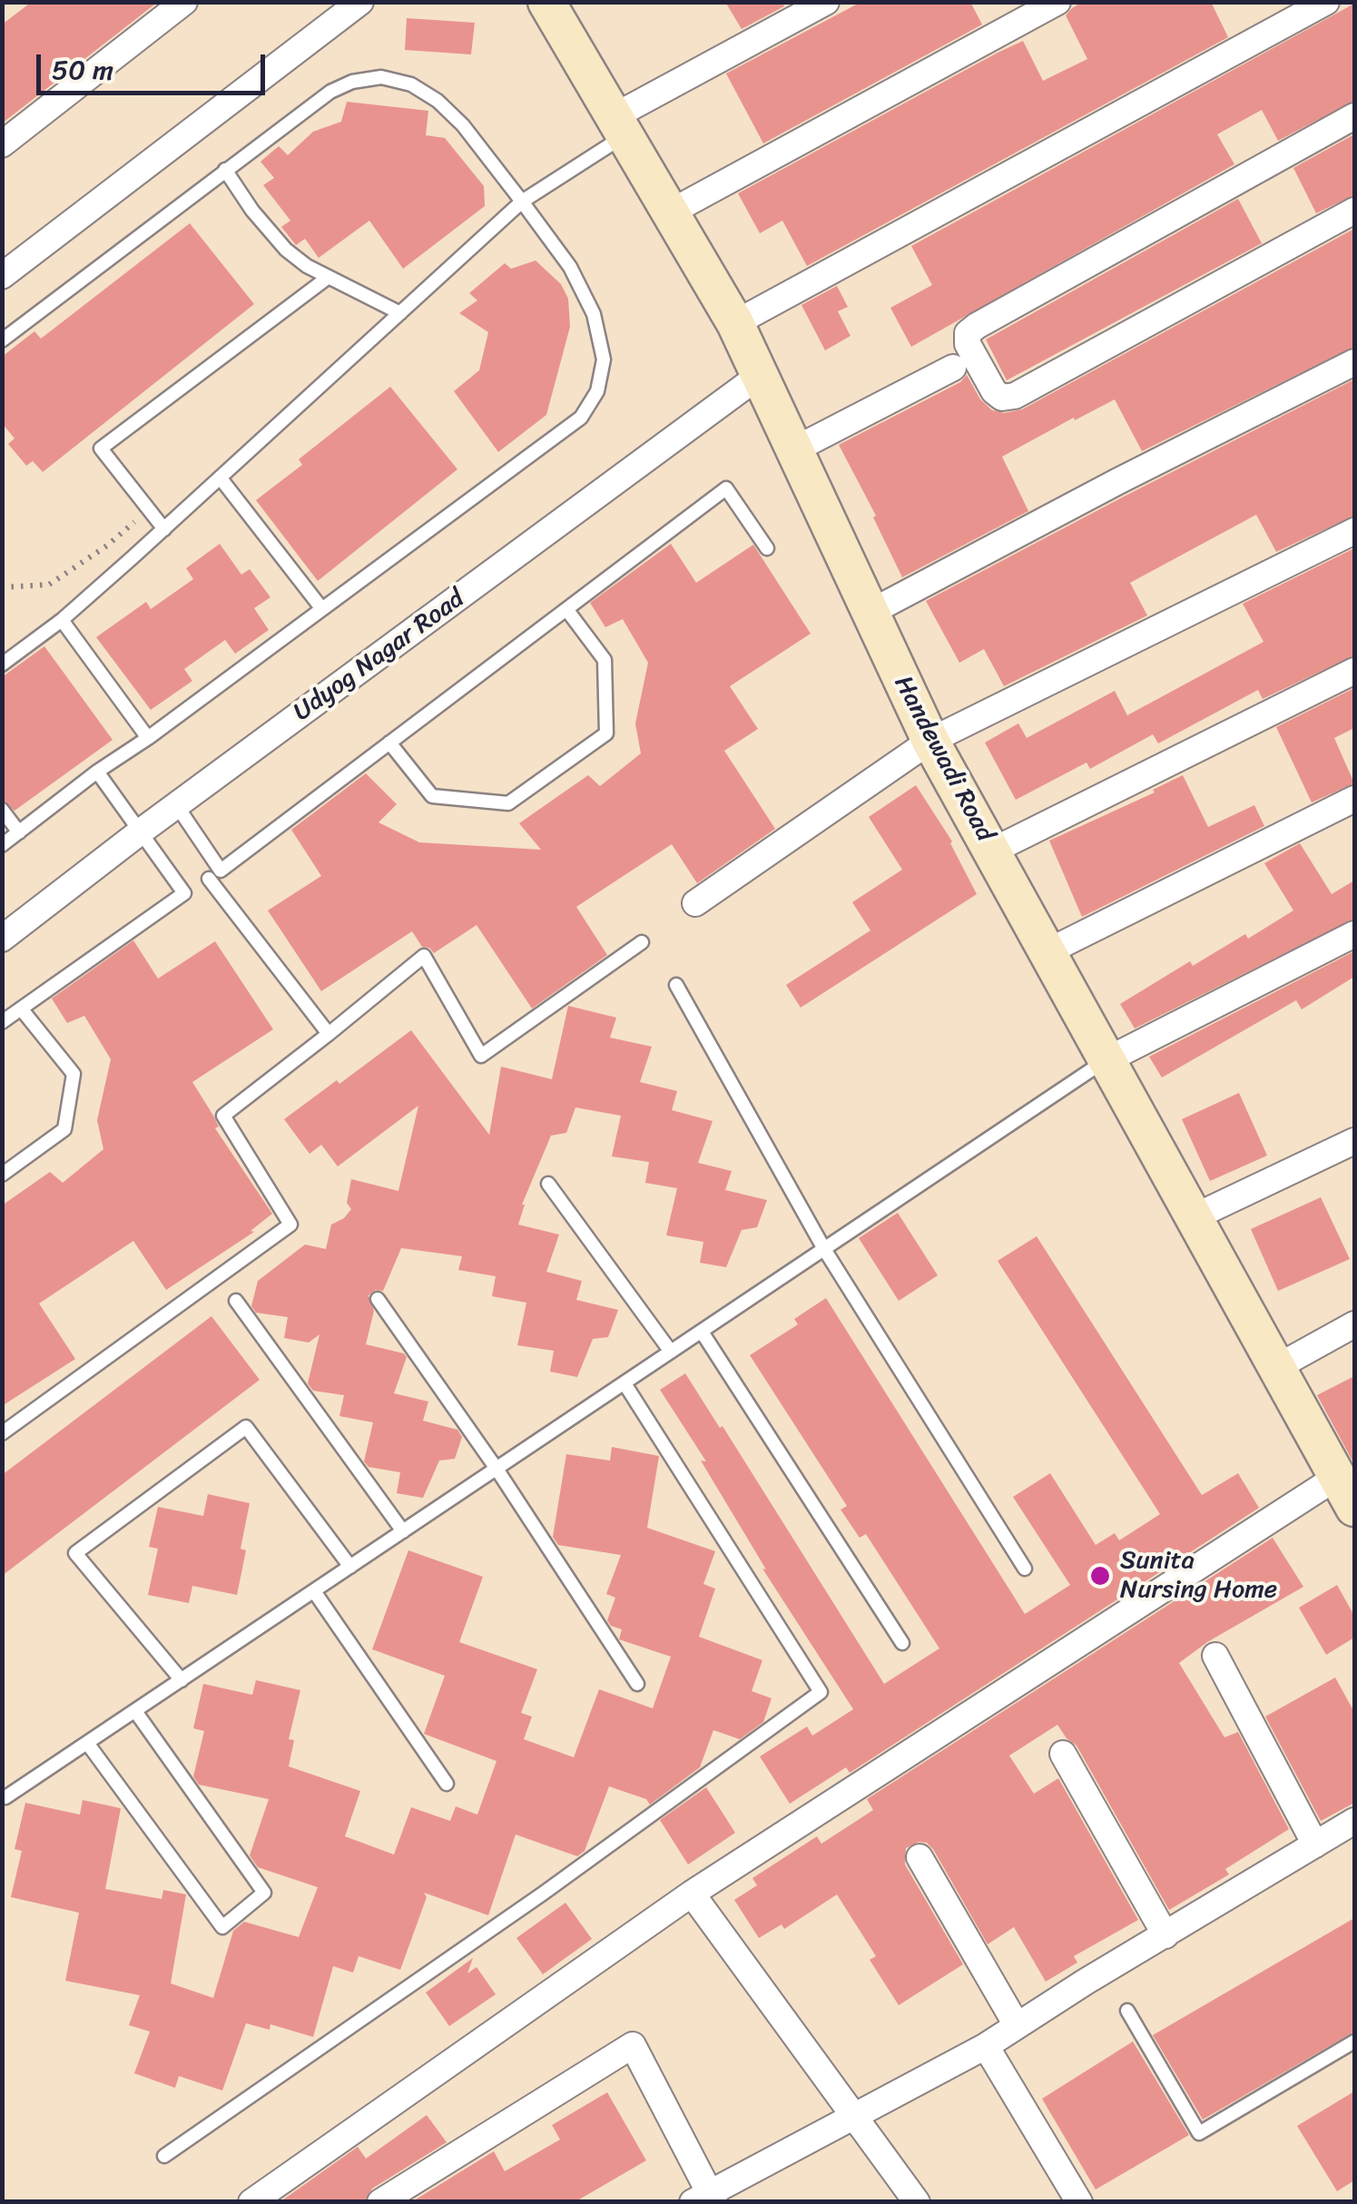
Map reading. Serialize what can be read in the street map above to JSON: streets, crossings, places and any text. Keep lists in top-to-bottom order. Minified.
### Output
{"streets":{"main road":["Handewadi Road"],"street":["Udyog Nagar Road"]},"crossings":[["Udyog Nagar Road","Handewadi Road"]],"places":["Sunita Nursing Home"],"scale_bar":"50 m"}
